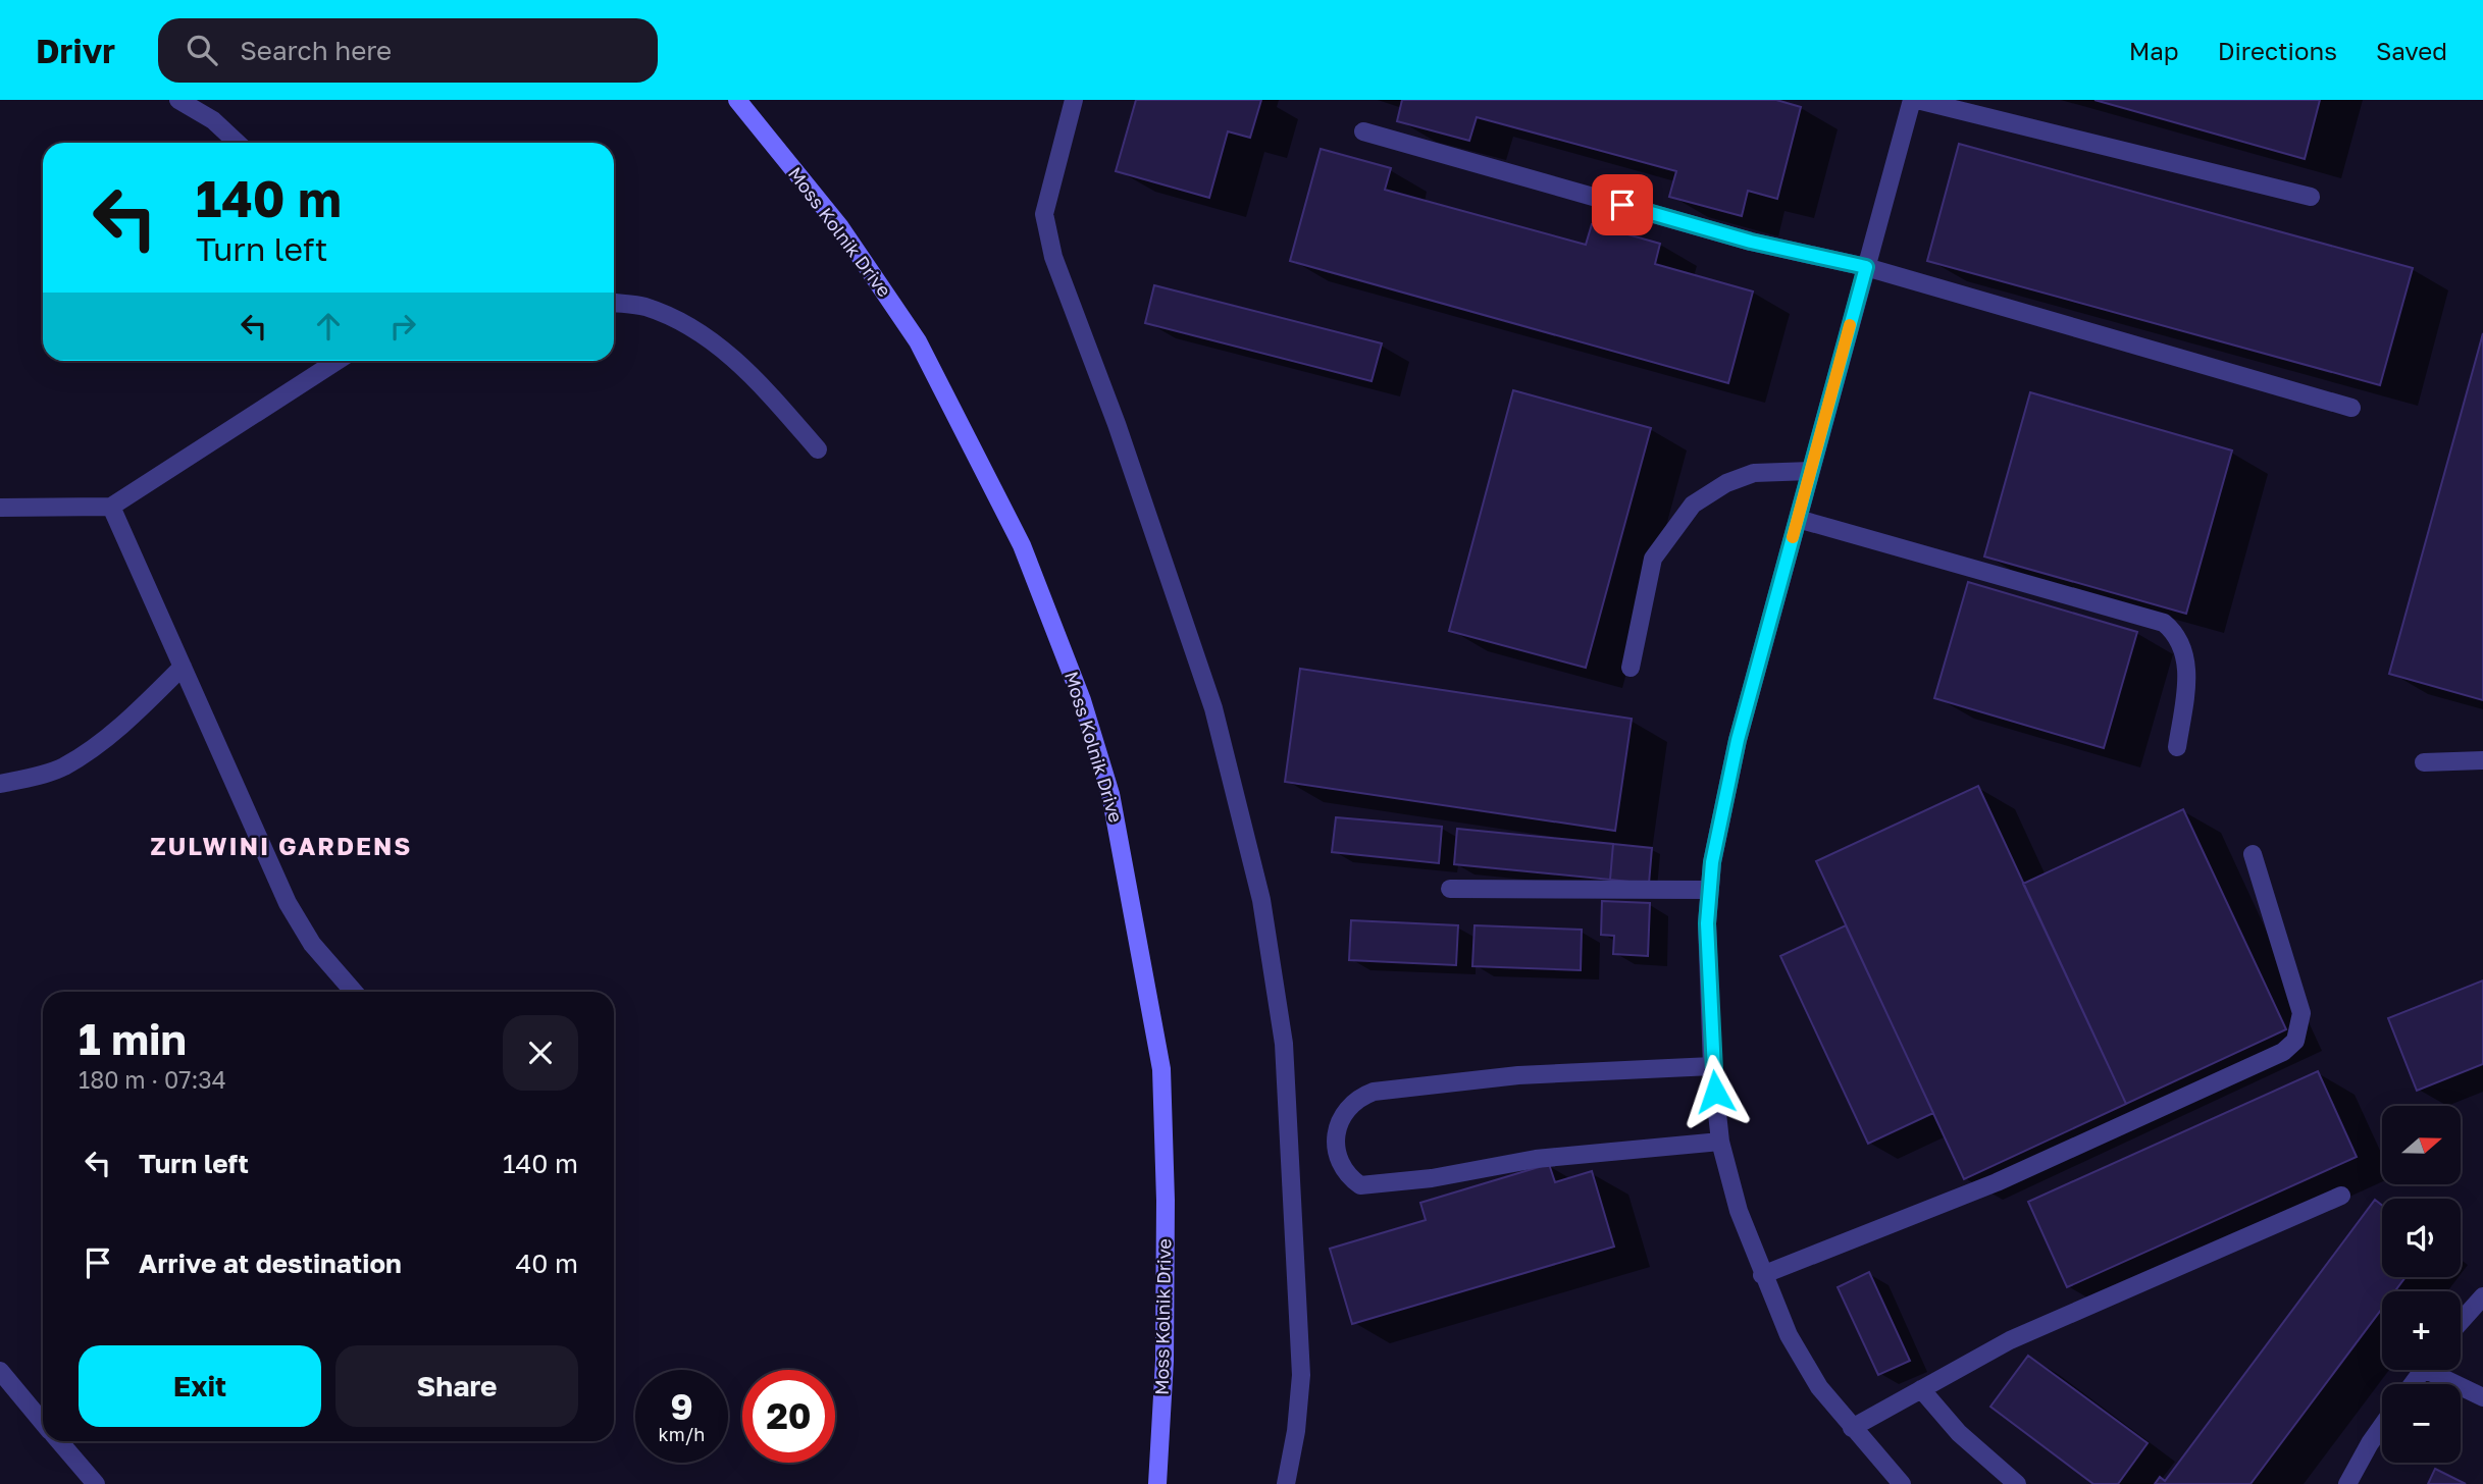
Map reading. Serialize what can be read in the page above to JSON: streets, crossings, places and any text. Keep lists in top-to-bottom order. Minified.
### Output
{"streets":{"main road":["Moss Kolnik Drive"]},"districts":["ZULWINI GARDENS"],"north":"right","page":{"header":"Drivr","search":"Search here","nav":["Map","Directions","Saved"],"turn":["140 m","Turn left"],"heading":["1 min","180 m · 07:34"],"map_buttons":["+","−"],"list":[{"name":"Turn left","value":"140 m"},{"name":"Arrive at destination","value":"40 m"}],"buttons":["Exit","Share"],"speed":"9 km/h","limit":"20"}}
